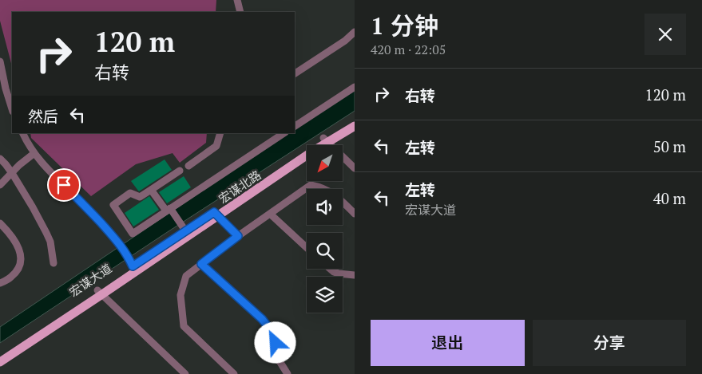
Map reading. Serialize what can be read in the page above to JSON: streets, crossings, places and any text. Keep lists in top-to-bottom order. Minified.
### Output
{"streets":{"main road":["宏谋大道"]},"north":"bottom left","page":{"heading":["1 分钟","420 m · 22:05"],"turn":["120 m","右转"],"list":[{"name":"右转","value":"120 m"},{"name":"左转","value":"50 m"},{"name":"左转","note":"宏谋大道","value":"40 m"}],"then":"然后","buttons":["退出","分享"]}}
